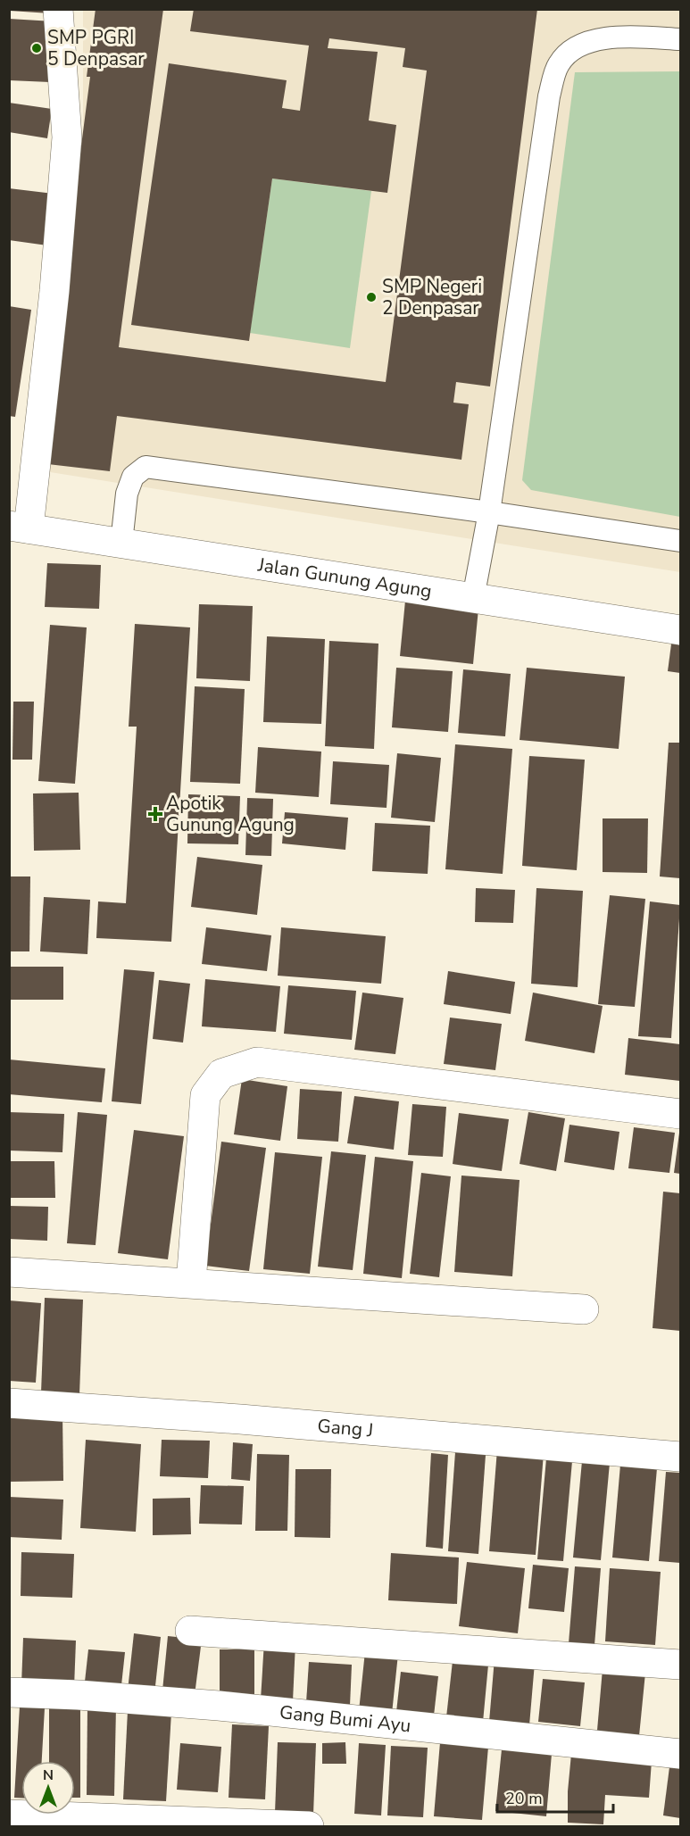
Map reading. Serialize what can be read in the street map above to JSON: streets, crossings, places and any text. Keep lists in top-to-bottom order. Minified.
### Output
{"streets":{"street":["Jalan Gunung Agung","Gang J","Gang Bumi Ayu"]},"places":{"other":["SMP PGRI 5 Denpasar","SMP Negeri 2 Denpasar"],"health":["Apotik Gunung Agung"]},"scale_bar":"20 m","north":"top"}
